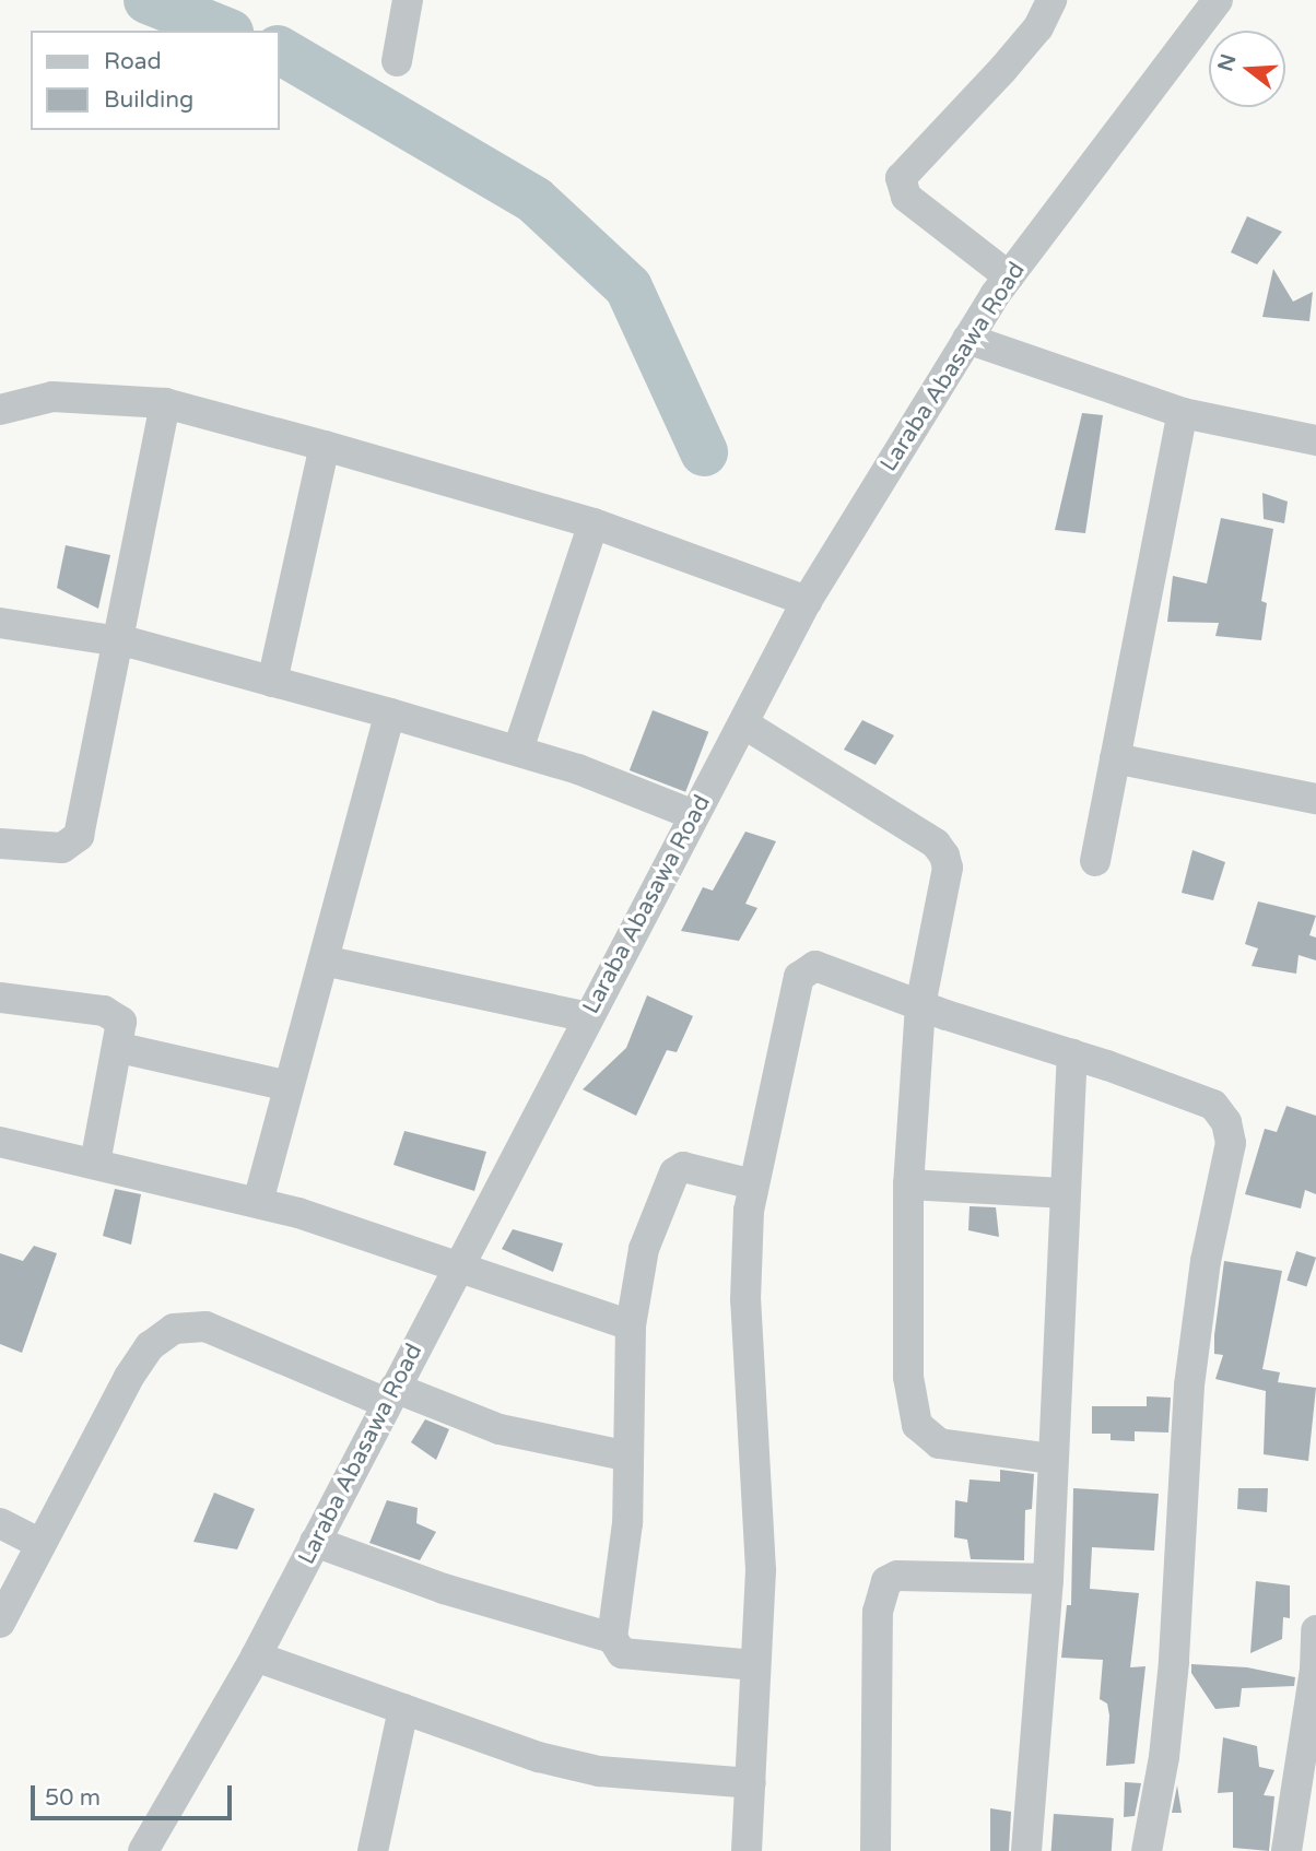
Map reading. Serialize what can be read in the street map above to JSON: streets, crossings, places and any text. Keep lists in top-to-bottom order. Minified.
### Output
{"streets":{"street":["Laraba Abasawa Road"]},"legend":["Road","Building"],"scale_bar":"50 m","north":"left"}
